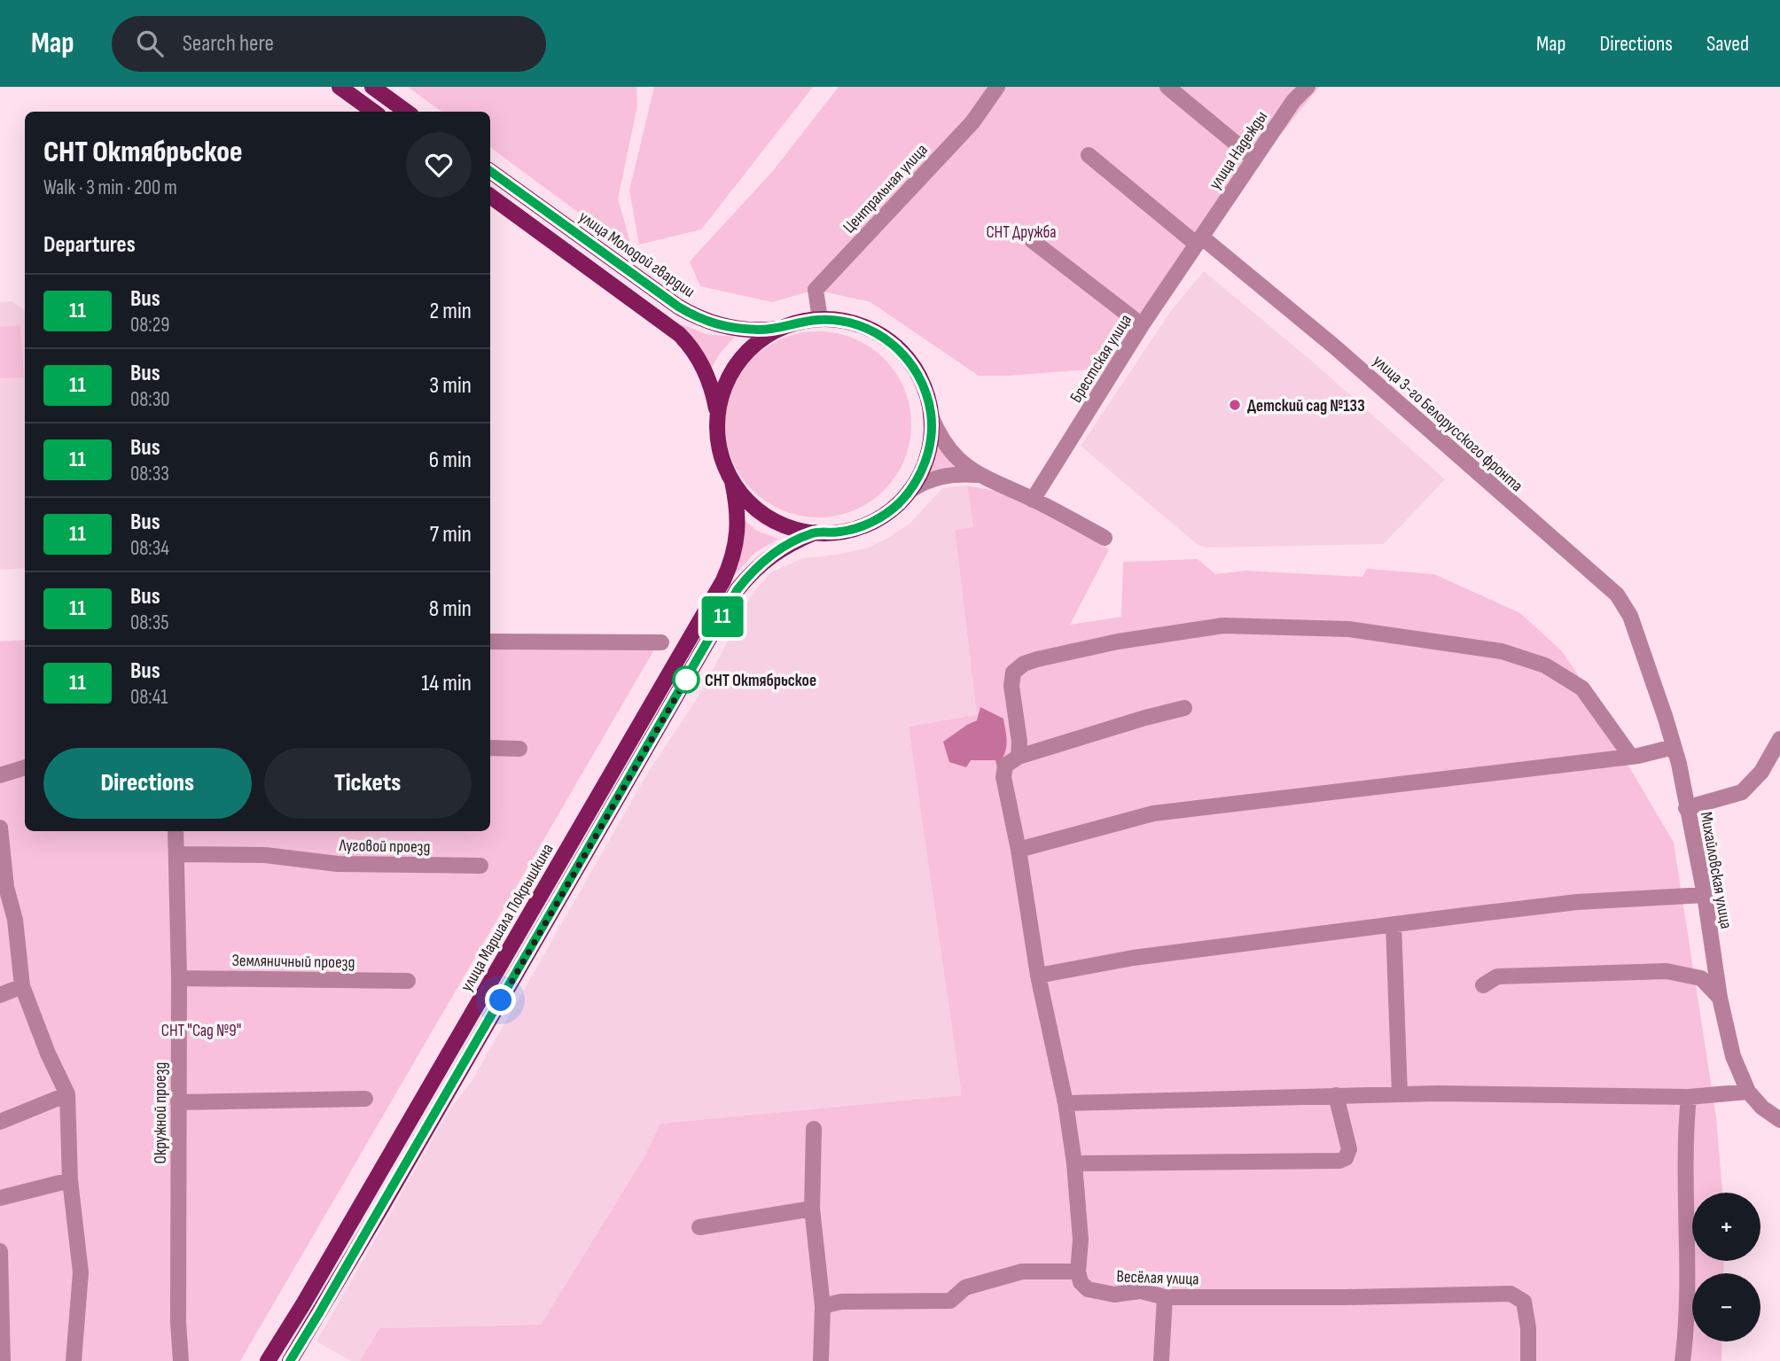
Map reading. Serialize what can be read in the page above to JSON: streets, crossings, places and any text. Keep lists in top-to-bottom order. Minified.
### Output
{"streets":{"main road":["улица Молодой гвардии","улица Маршала Покрышкина"],"street":["улица Надежды","Центральная улица","Брестская улица","улица 3-го Белорусского фронта","Луговой проезд","Михайловская улица","Земляничный проезд","Окружной проезд","Весёлая улица"]},"crossings":[["улица Надежды","Брестская улица"],["улица Надежды","улица 3-го Белорусского фронта"],["Центральная улица","улица Молодой гвардии"],["Центральная улица","улица Маршала Покрышкина"],["улица Молодой гвардии","улица Маршала Покрышкина"],["Брестская улица","улица 3-го Белорусского фронта"],["улица 3-го Белорусского фронта","Михайловская улица"],["Луговой проезд","Окружной проезд"],["Земляничный проезд","Окружной проезд"]],"parks":["СНТ Дружба","СНТ \"Сад №9\""],"places":["Детский сад №133","СНТ Октябрьское"],"lines":["bus line 11"],"page":{"header":"Map","search":"Search here","nav":["Map","Directions","Saved"],"on_map":"11","heading":[["СНТ Октябрьское","Walk · 3 min · 200 m"],"Departures"],"list":[{"mark":"11","name":"Bus","note":"08:29","value":"2 min"},{"mark":"11","name":"Bus","note":"08:30","value":"3 min"},{"mark":"11","name":"Bus","note":"08:33","value":"6 min"},{"mark":"11","name":"Bus","note":"08:34","value":"7 min"},{"mark":"11","name":"Bus","note":"08:35","value":"8 min"},{"mark":"11","name":"Bus","note":"08:41","value":"14 min"}],"buttons":["Directions","Tickets"],"map_buttons":["+","−"]}}
